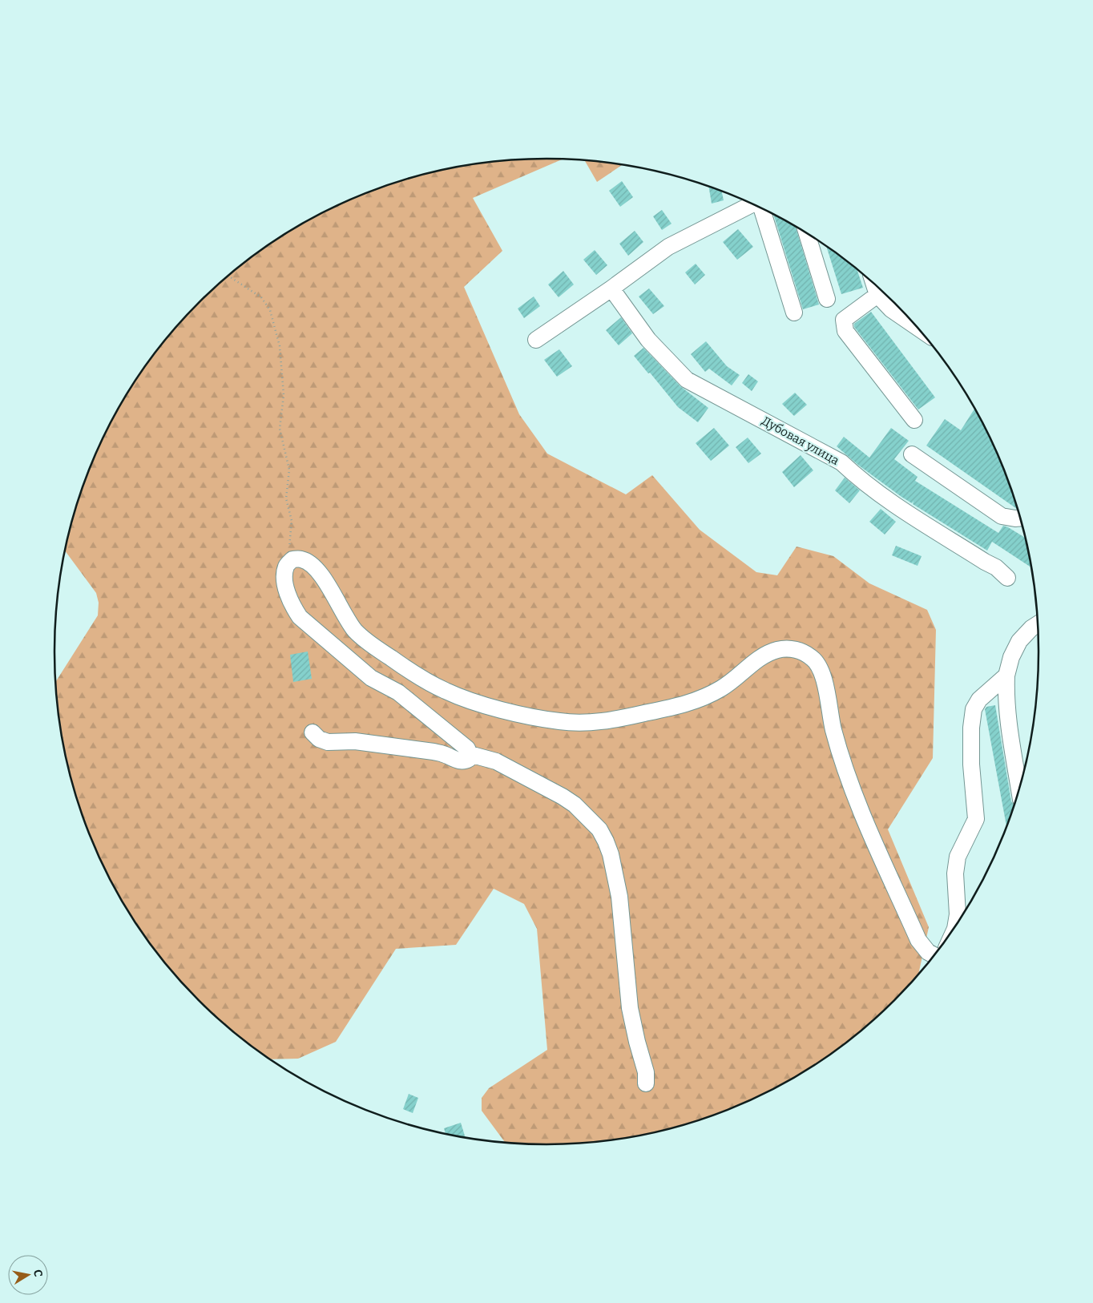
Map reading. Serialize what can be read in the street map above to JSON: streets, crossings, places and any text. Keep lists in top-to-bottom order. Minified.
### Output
{"streets":{"street":["Дубовая улица"]},"north":"right"}
